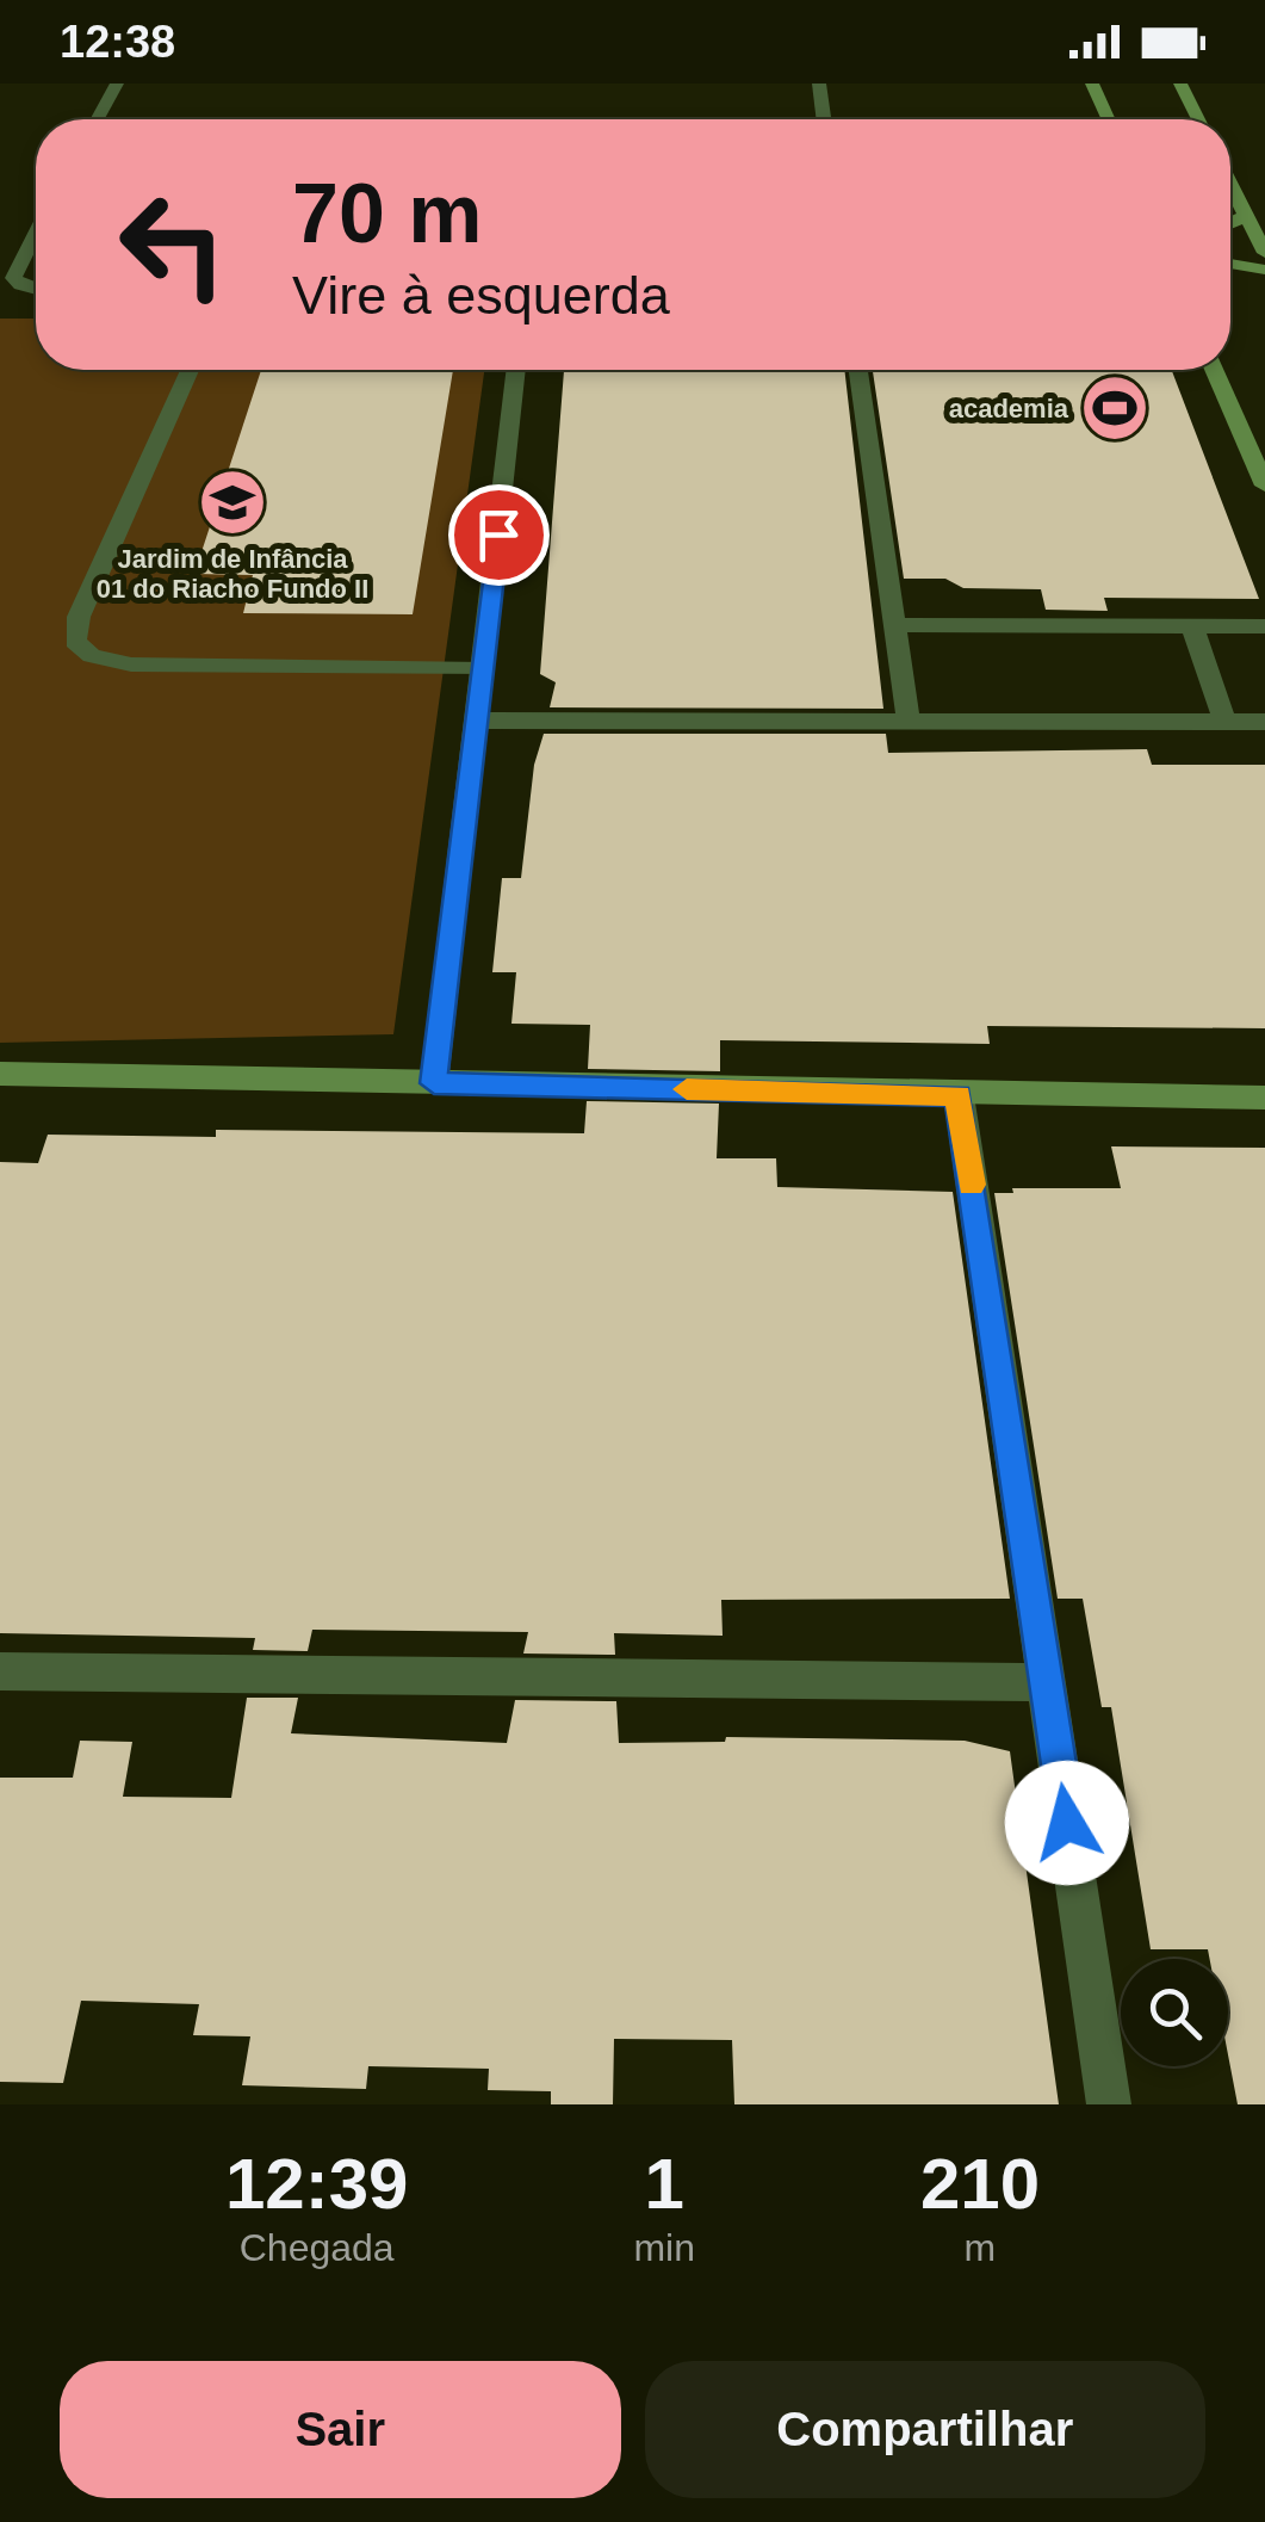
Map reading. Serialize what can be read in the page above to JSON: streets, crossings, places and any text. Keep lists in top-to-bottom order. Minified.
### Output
{"places":{"sports":["academia"],"school or university":["Jardim de Infância 01 do Riacho Fundo II"]},"page":{"status":"12:38","turn":["70 m","Vire à esquerda"],"eta":["12:39","Chegada","1","min","210","m"],"buttons":["Sair","Compartilhar"]}}
